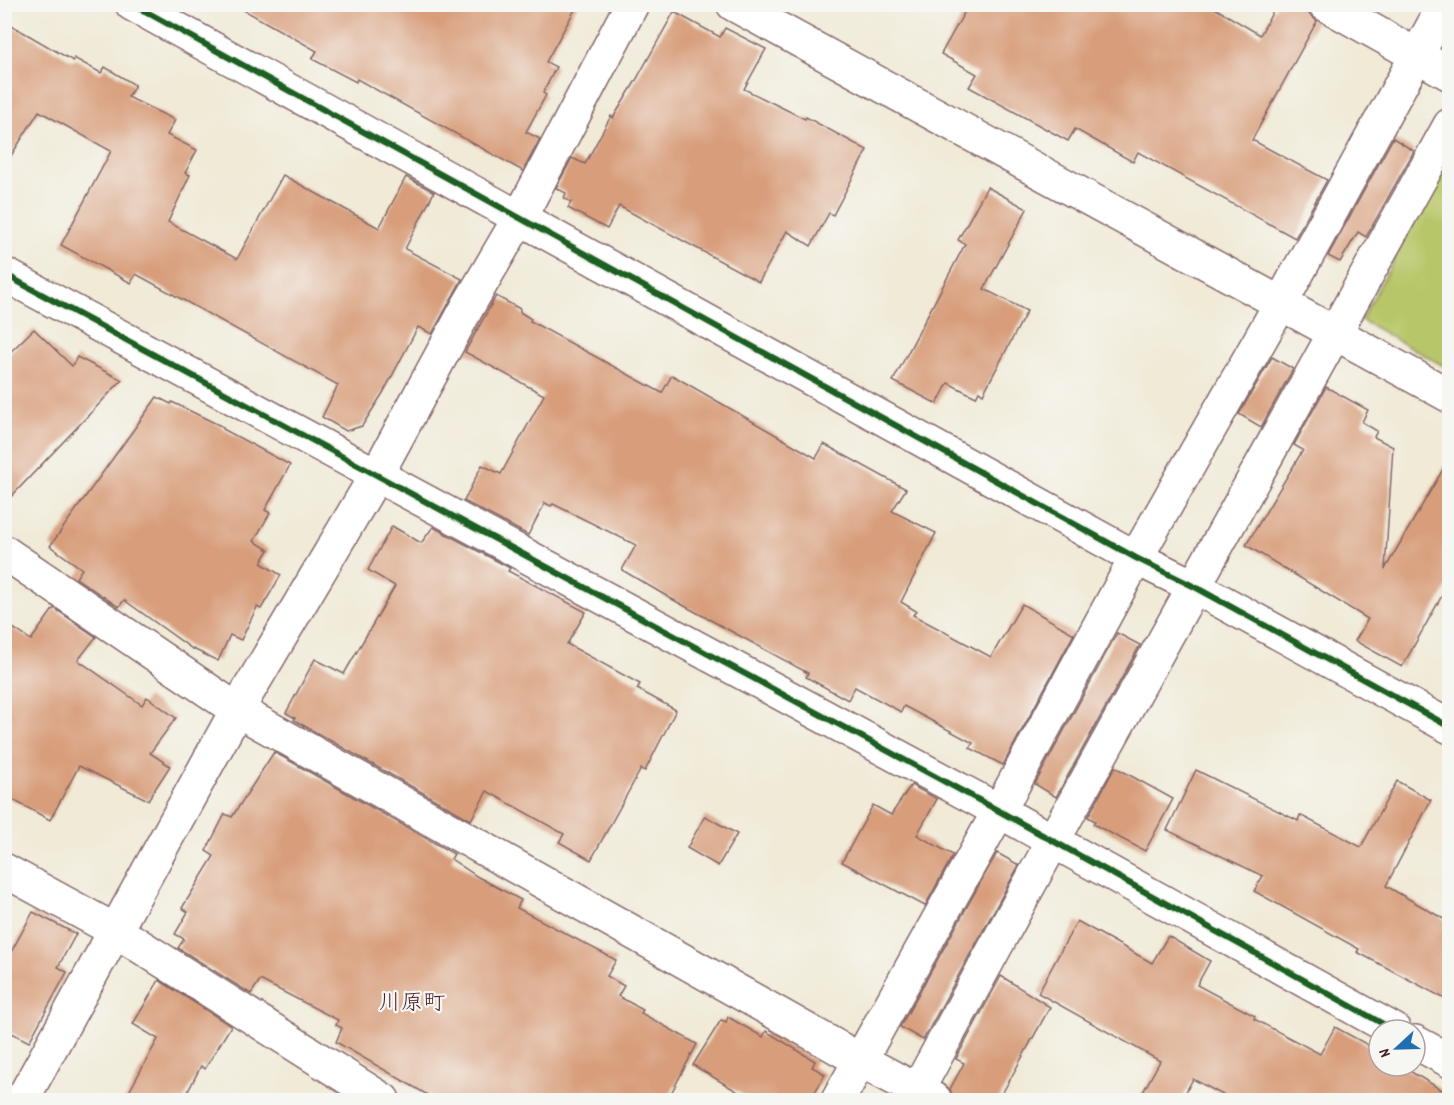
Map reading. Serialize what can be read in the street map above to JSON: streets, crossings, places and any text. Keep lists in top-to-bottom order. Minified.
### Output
{"districts":["川原町"],"north":"left"}
